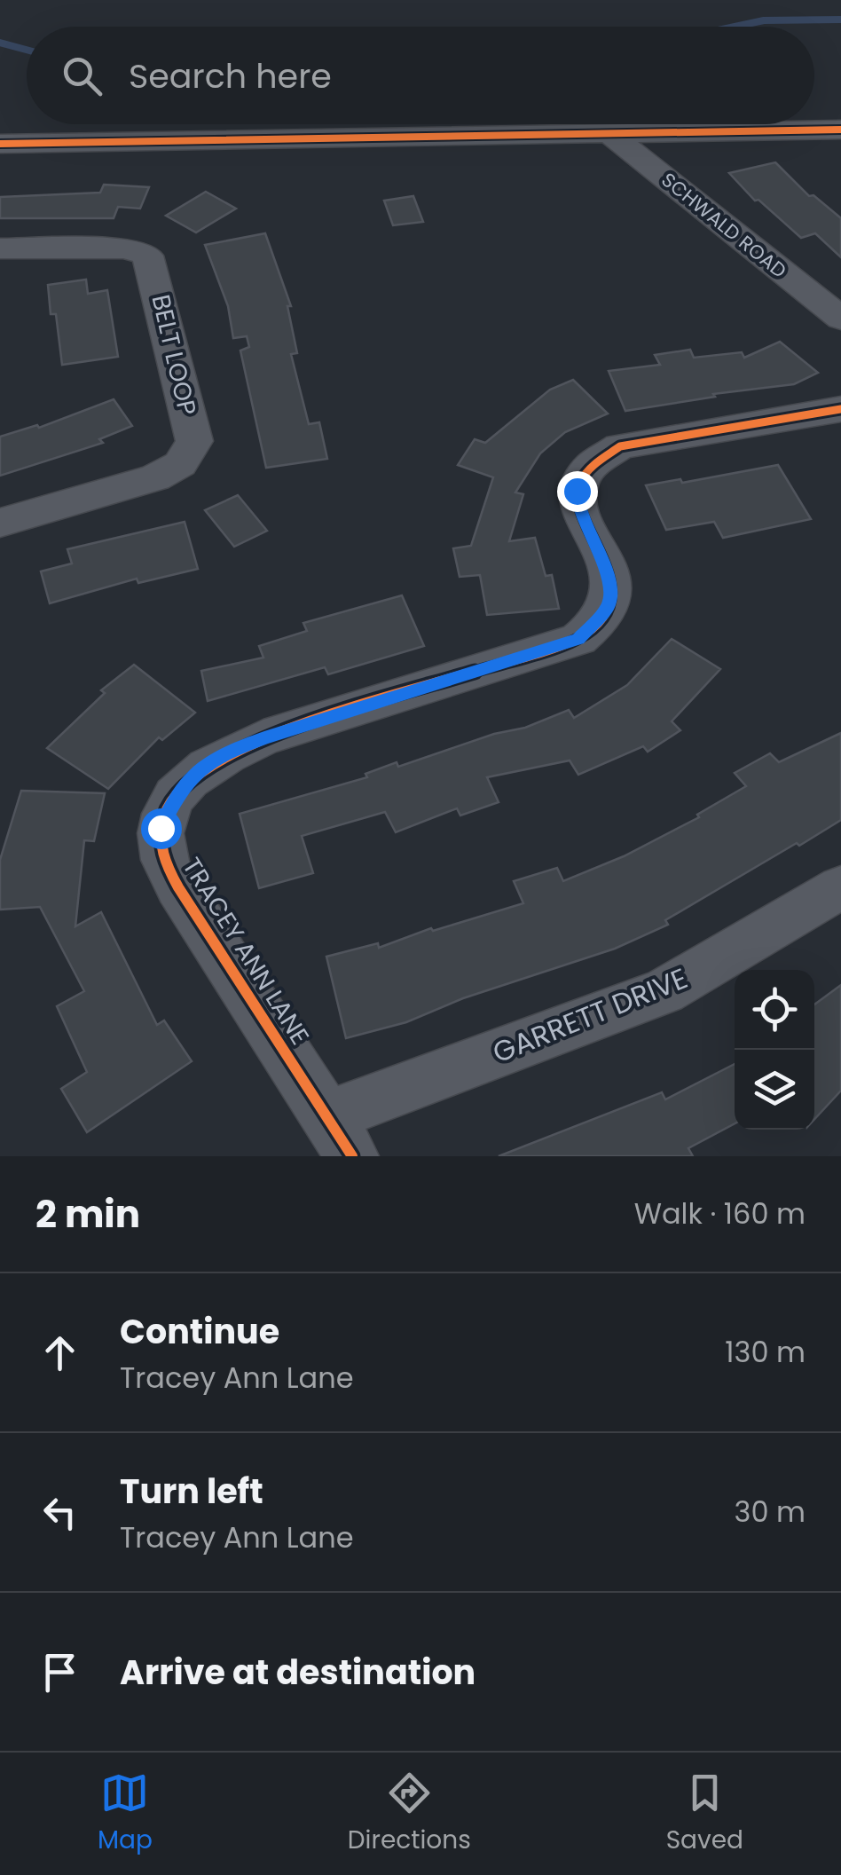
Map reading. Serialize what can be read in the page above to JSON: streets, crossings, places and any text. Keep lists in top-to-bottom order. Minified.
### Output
{"streets":{"street":["SCHWALD ROAD","BELT LOOP","TRACEY ANN LANE","GARRETT DRIVE"]},"crossings":[["TRACEY ANN LANE","GARRETT DRIVE"]],"page":{"search":"Search here","heading":["2 min","Walk · 160 m"],"list":[["Continue","Tracey Ann Lane","130 m"],["Turn left","Tracey Ann Lane","30 m"],"Arrive at destination"],"nav":["Map","Directions","Saved"]}}
